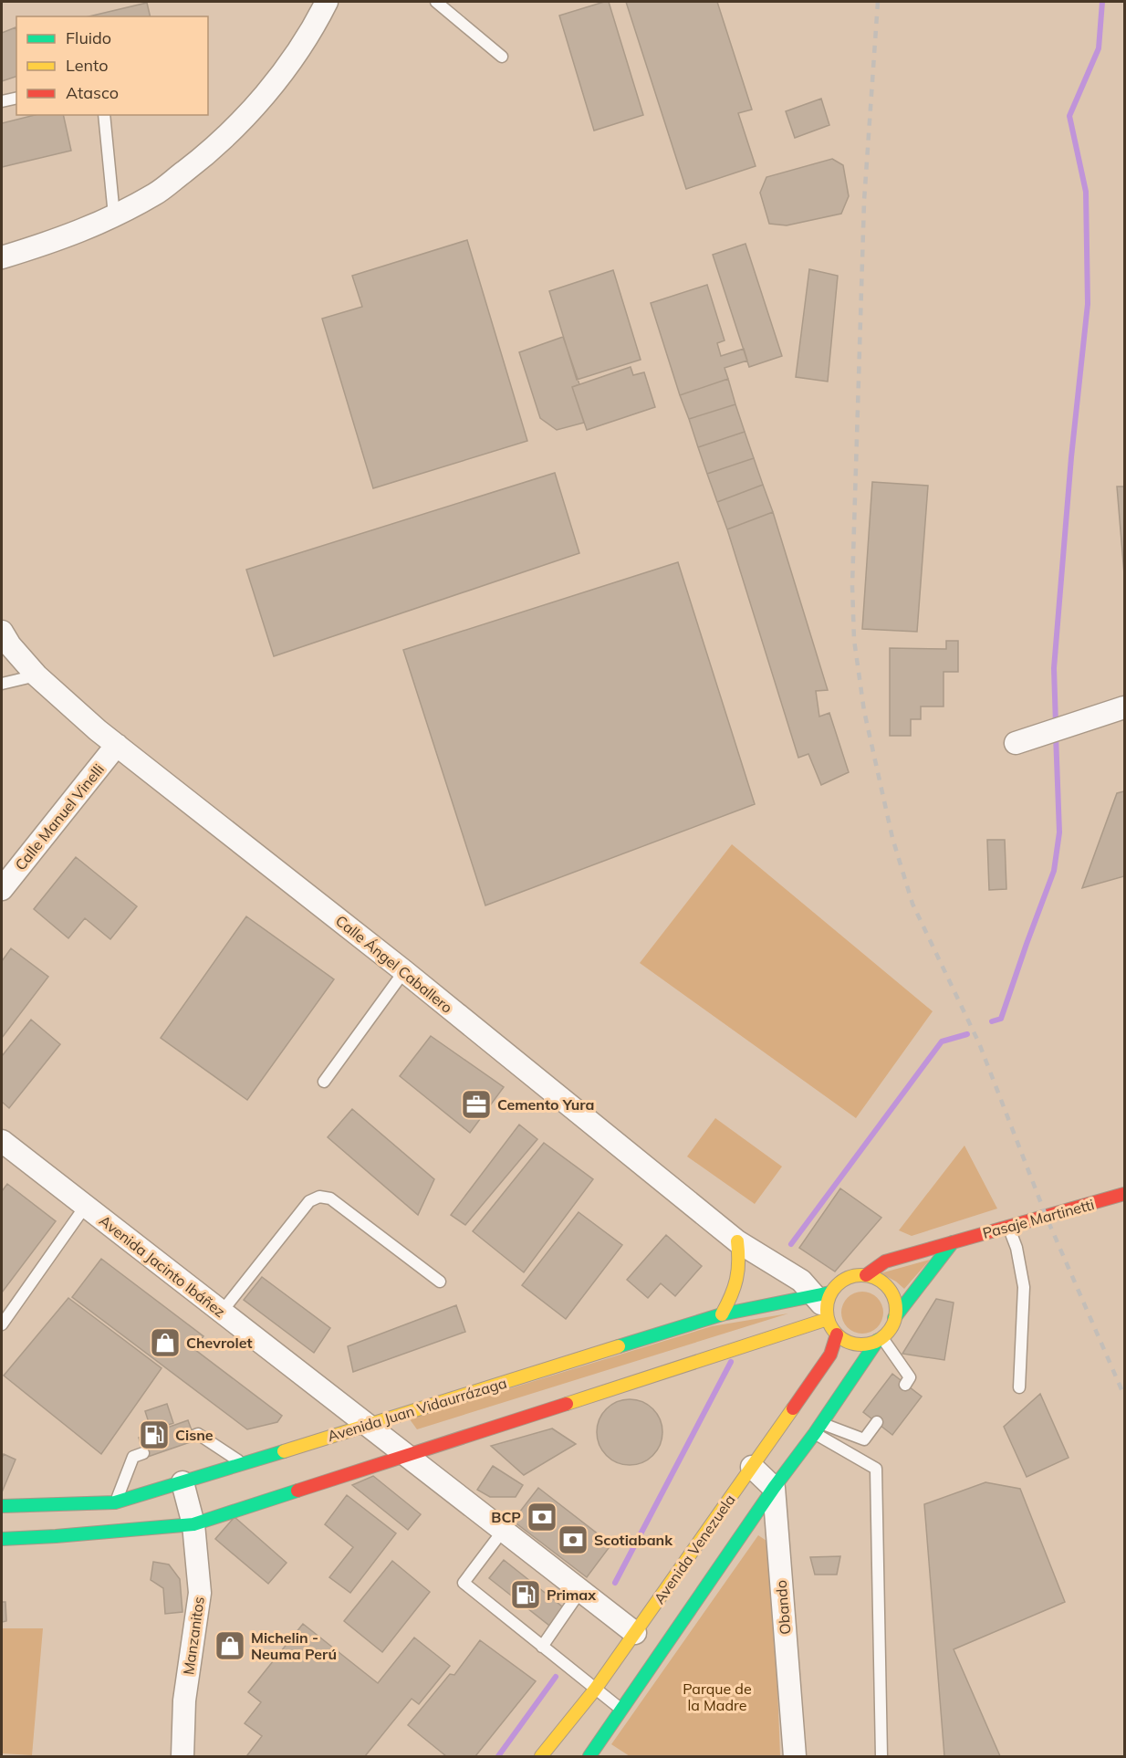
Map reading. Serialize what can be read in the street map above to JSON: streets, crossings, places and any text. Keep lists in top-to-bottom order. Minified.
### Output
{"streets":{"main road":["Pasaje Martinetti","Avenida Juan Vidaurrázaga","Avenida Venezuela"],"street":["Calle Manuel Vinelli","Calle Ángel Caballero","Avenida Jacinto Ibáñez","Obando","Manzanitos"]},"crossings":[["Calle Manuel Vinelli","Calle Ángel Caballero"],["Calle Ángel Caballero","Pasaje Martinetti"],["Calle Ángel Caballero","Avenida Juan Vidaurrázaga"],["Calle Ángel Caballero","Avenida Venezuela"],["Pasaje Martinetti","Avenida Juan Vidaurrázaga"],["Pasaje Martinetti","Avenida Venezuela"],["Avenida Jacinto Ibáñez","Avenida Juan Vidaurrázaga"],["Avenida Jacinto Ibáñez","Avenida Venezuela"],["Avenida Juan Vidaurrázaga","Avenida Venezuela"],["Avenida Juan Vidaurrázaga","Manzanitos"],["Avenida Venezuela","Obando"]],"parks":["Parque de la Madre"],"places":{"office":["Cemento Yura"],"shop":["Chevrolet","Michelin - Neuma Perú"],"fuel station":["Cisne","Primax"],"bank":["BCP","Scotiabank"]},"legend":["Fluido","Lento","Atasco"]}
